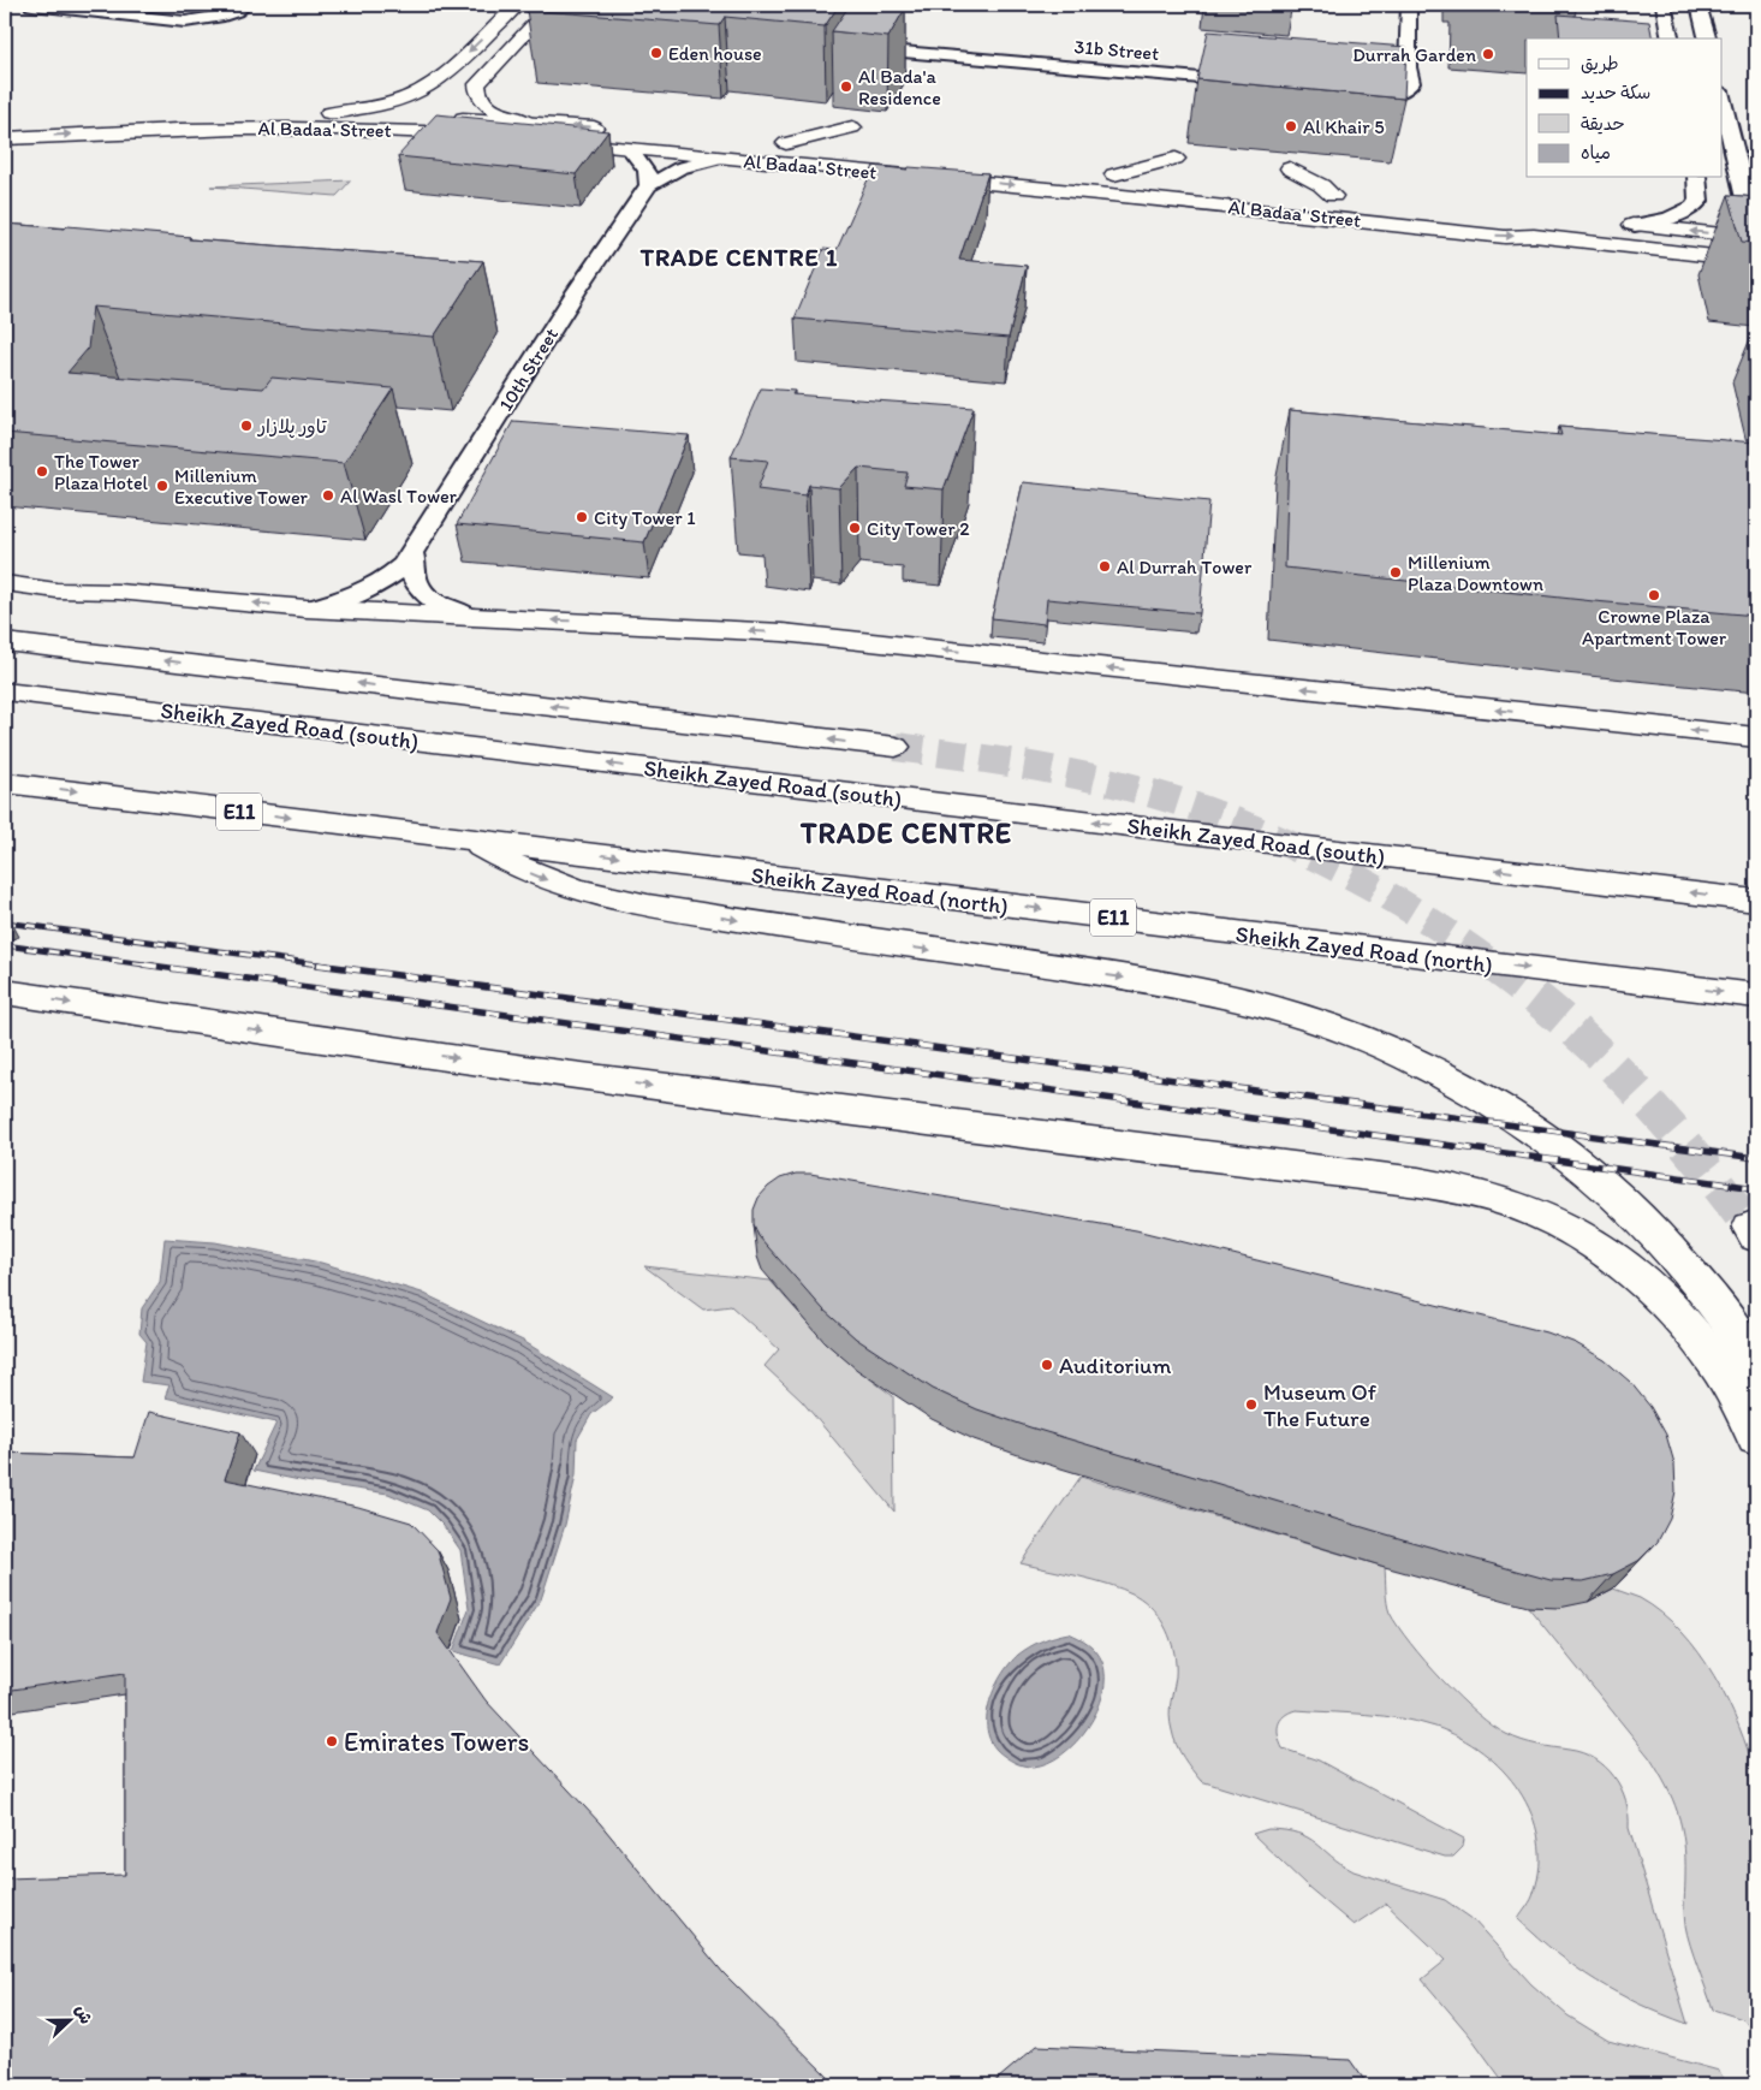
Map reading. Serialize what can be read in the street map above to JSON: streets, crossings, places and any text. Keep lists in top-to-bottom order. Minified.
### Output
{"streets":{"main road":["Al Badaa' Street","Sheikh Zayed Road (south)","E11","Sheikh Zayed Road (north)"],"street":["31b Street","10th Street"]},"crossings":[["Al Badaa' Street","10th Street"]],"districts":["TRADE CENTRE 1","TRADE CENTRE"],"places":["Eden house","Durrah Garden","Al Bada'a Residence","Al Khair 5","تاور پلازار","The Tower Plaza Hotel","Millenium Executive Tower","Al Wasl Tower","City Tower 1","City Tower 2","Al Durrah Tower","Millenium Plaza Downtown","Crowne Plaza Apartment Tower","Auditorium","Museum Of The Future","Emirates Towers"],"legend":["طريق","سكة حديد","حديقة","مياه"],"north":"right"}
